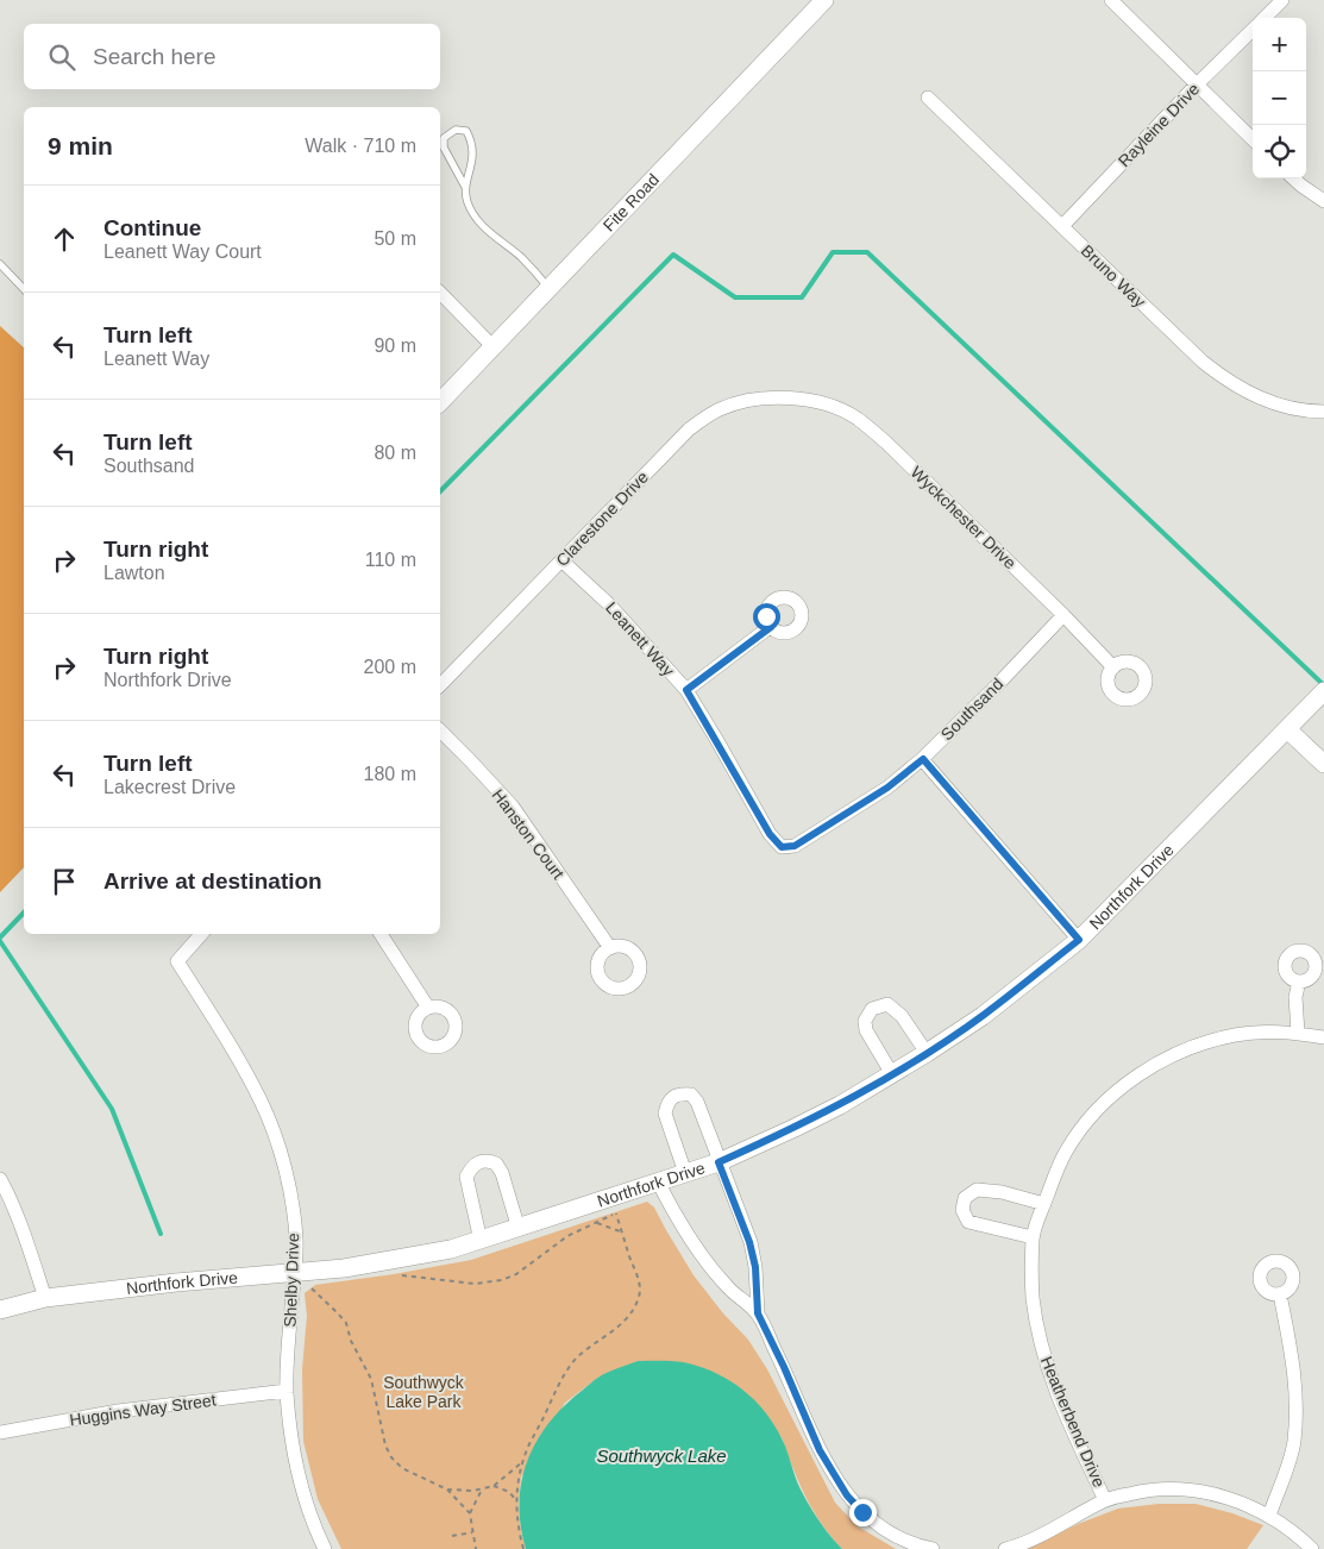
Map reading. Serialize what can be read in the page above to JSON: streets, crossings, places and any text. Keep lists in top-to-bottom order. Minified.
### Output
{"streets":{"street":["Rayleine Drive","Fite Road","Bruno Way","Wyckchester Drive","Clarestone Drive","Leanett Way","Southsand","Hanston Court","Northfork Drive","Shelby Drive","Huggins Way Street","Heatherbend Drive"]},"crossings":[["Rayleine Drive","Bruno Way"],["Wyckchester Drive","Clarestone Drive"],["Wyckchester Drive","Southsand"],["Clarestone Drive","Leanett Way"],["Leanett Way","Southsand"],["Northfork Drive","Shelby Drive"],["Shelby Drive","Huggins Way Street"]],"water":["Southwyck Lake"],"parks":["Southwyck Lake Park"],"page":{"map_buttons":["+","−"],"search":"Search here","heading":["9 min","Walk · 710 m"],"list":[["Continue","Leanett Way Court","50 m"],["Turn left","Leanett Way","90 m"],["Turn left","Southsand","80 m"],["Turn right","Lawton","110 m"],["Turn right","Northfork Drive","200 m"],["Turn left","Lakecrest Drive","180 m"],"Arrive at destination"]}}
